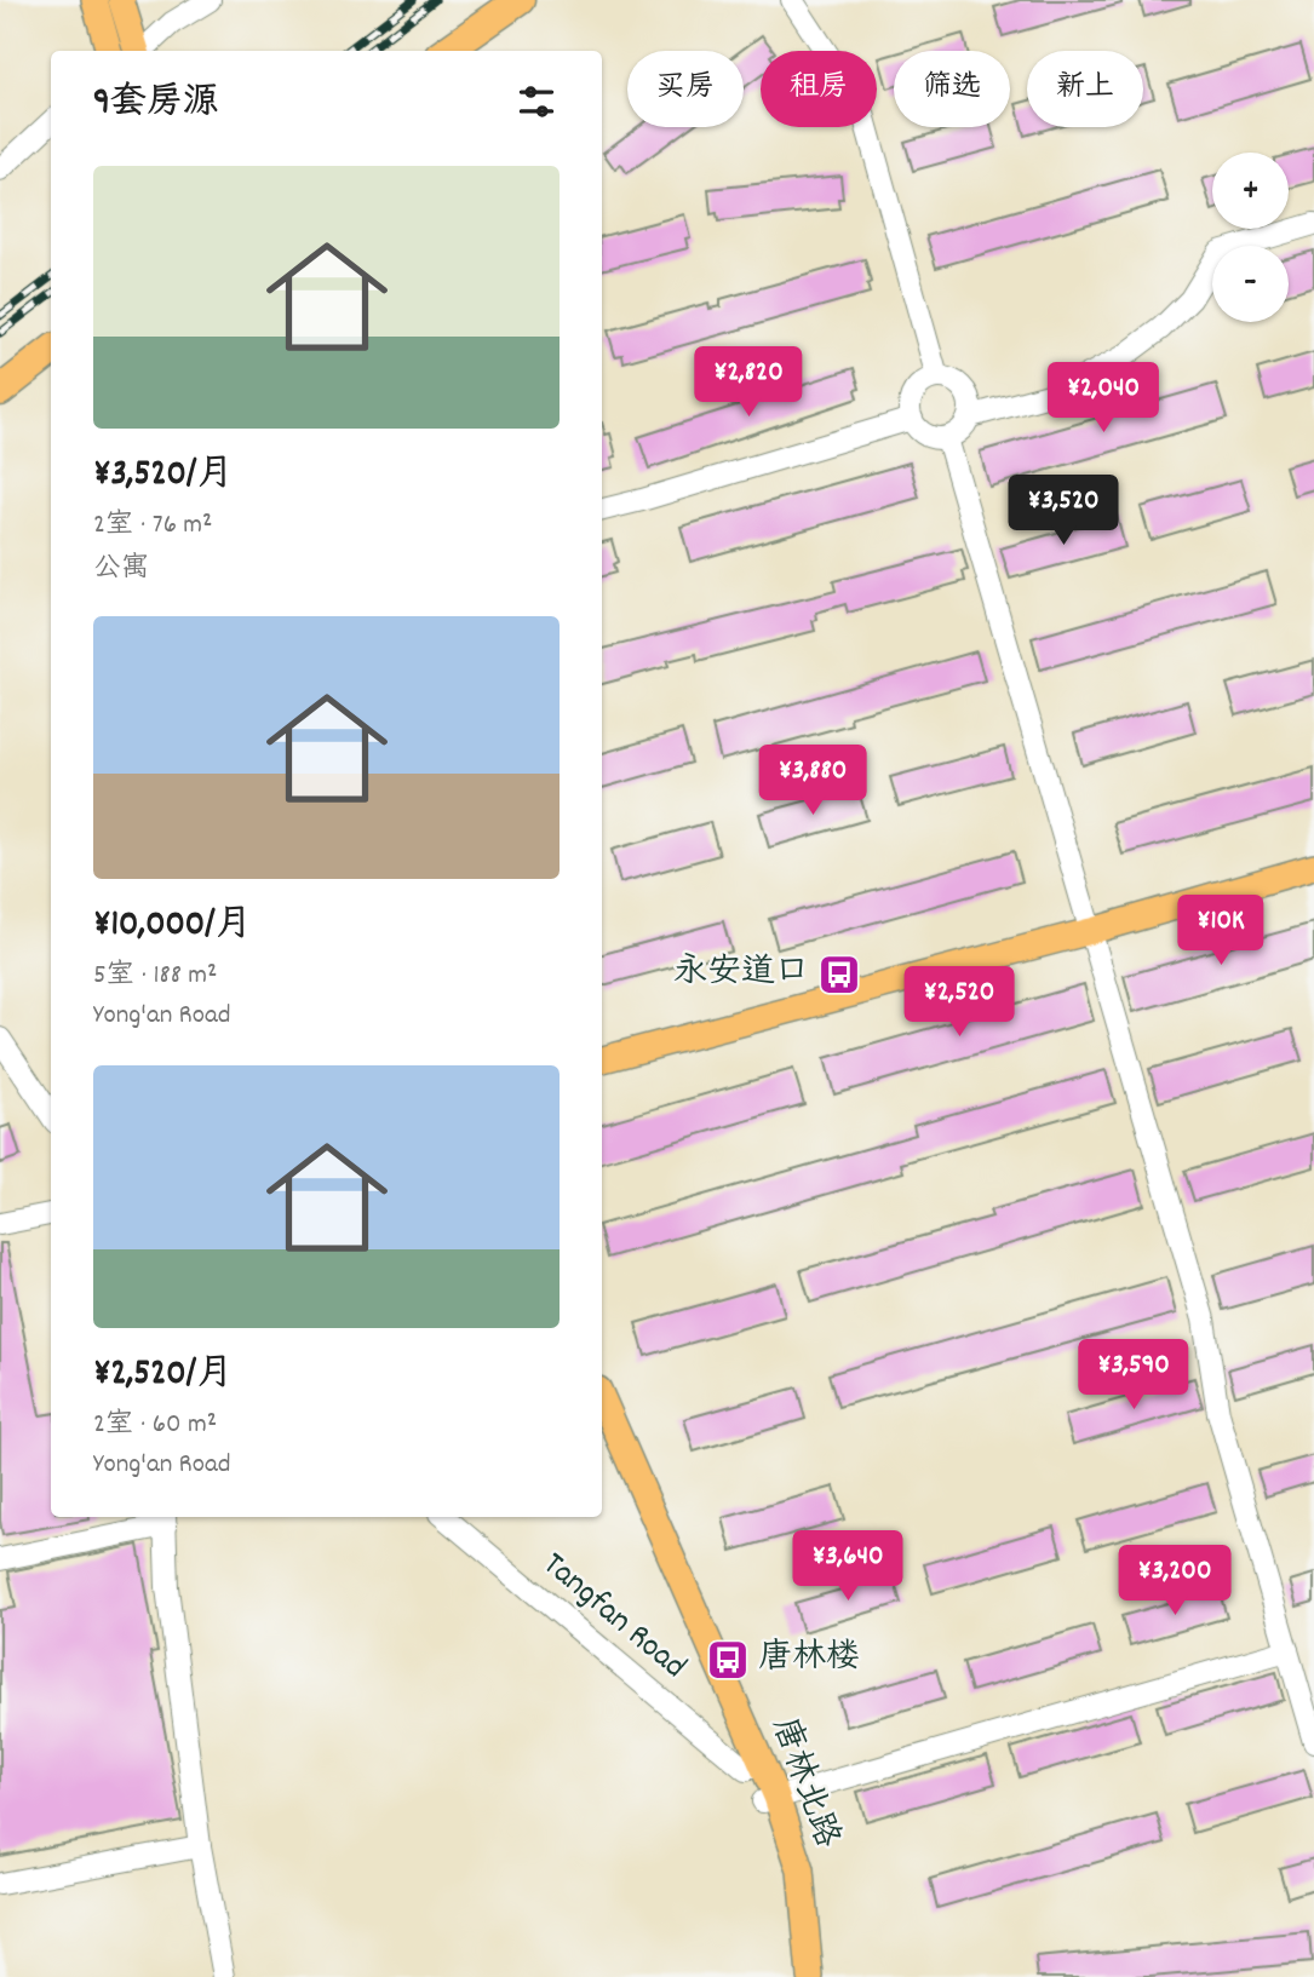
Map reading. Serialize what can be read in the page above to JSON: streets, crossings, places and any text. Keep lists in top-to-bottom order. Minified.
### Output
{"streets":{"main road":["唐林北路"],"street":["Tangfan Road"]},"places":{"bus stop":["永安道口","唐林楼"]},"page":{"chip":["买房","租房","筛选","新上"],"heading":"9套房源","map_buttons":["+","−"],"list":[{"name":"¥3,520/月","note":"2室 · 76 m² · 公寓"},{"name":"¥10,000/月","note":"5室 · 188 m² · Yong'an Road"},{"name":"¥2,520/月","note":"2室 · 60 m² · Yong'an Road"}],"price":["¥2,820","¥2,040","¥3,520","¥3,880","¥10K","¥2,520","¥3,590","¥3,640","¥3,200"]}}
